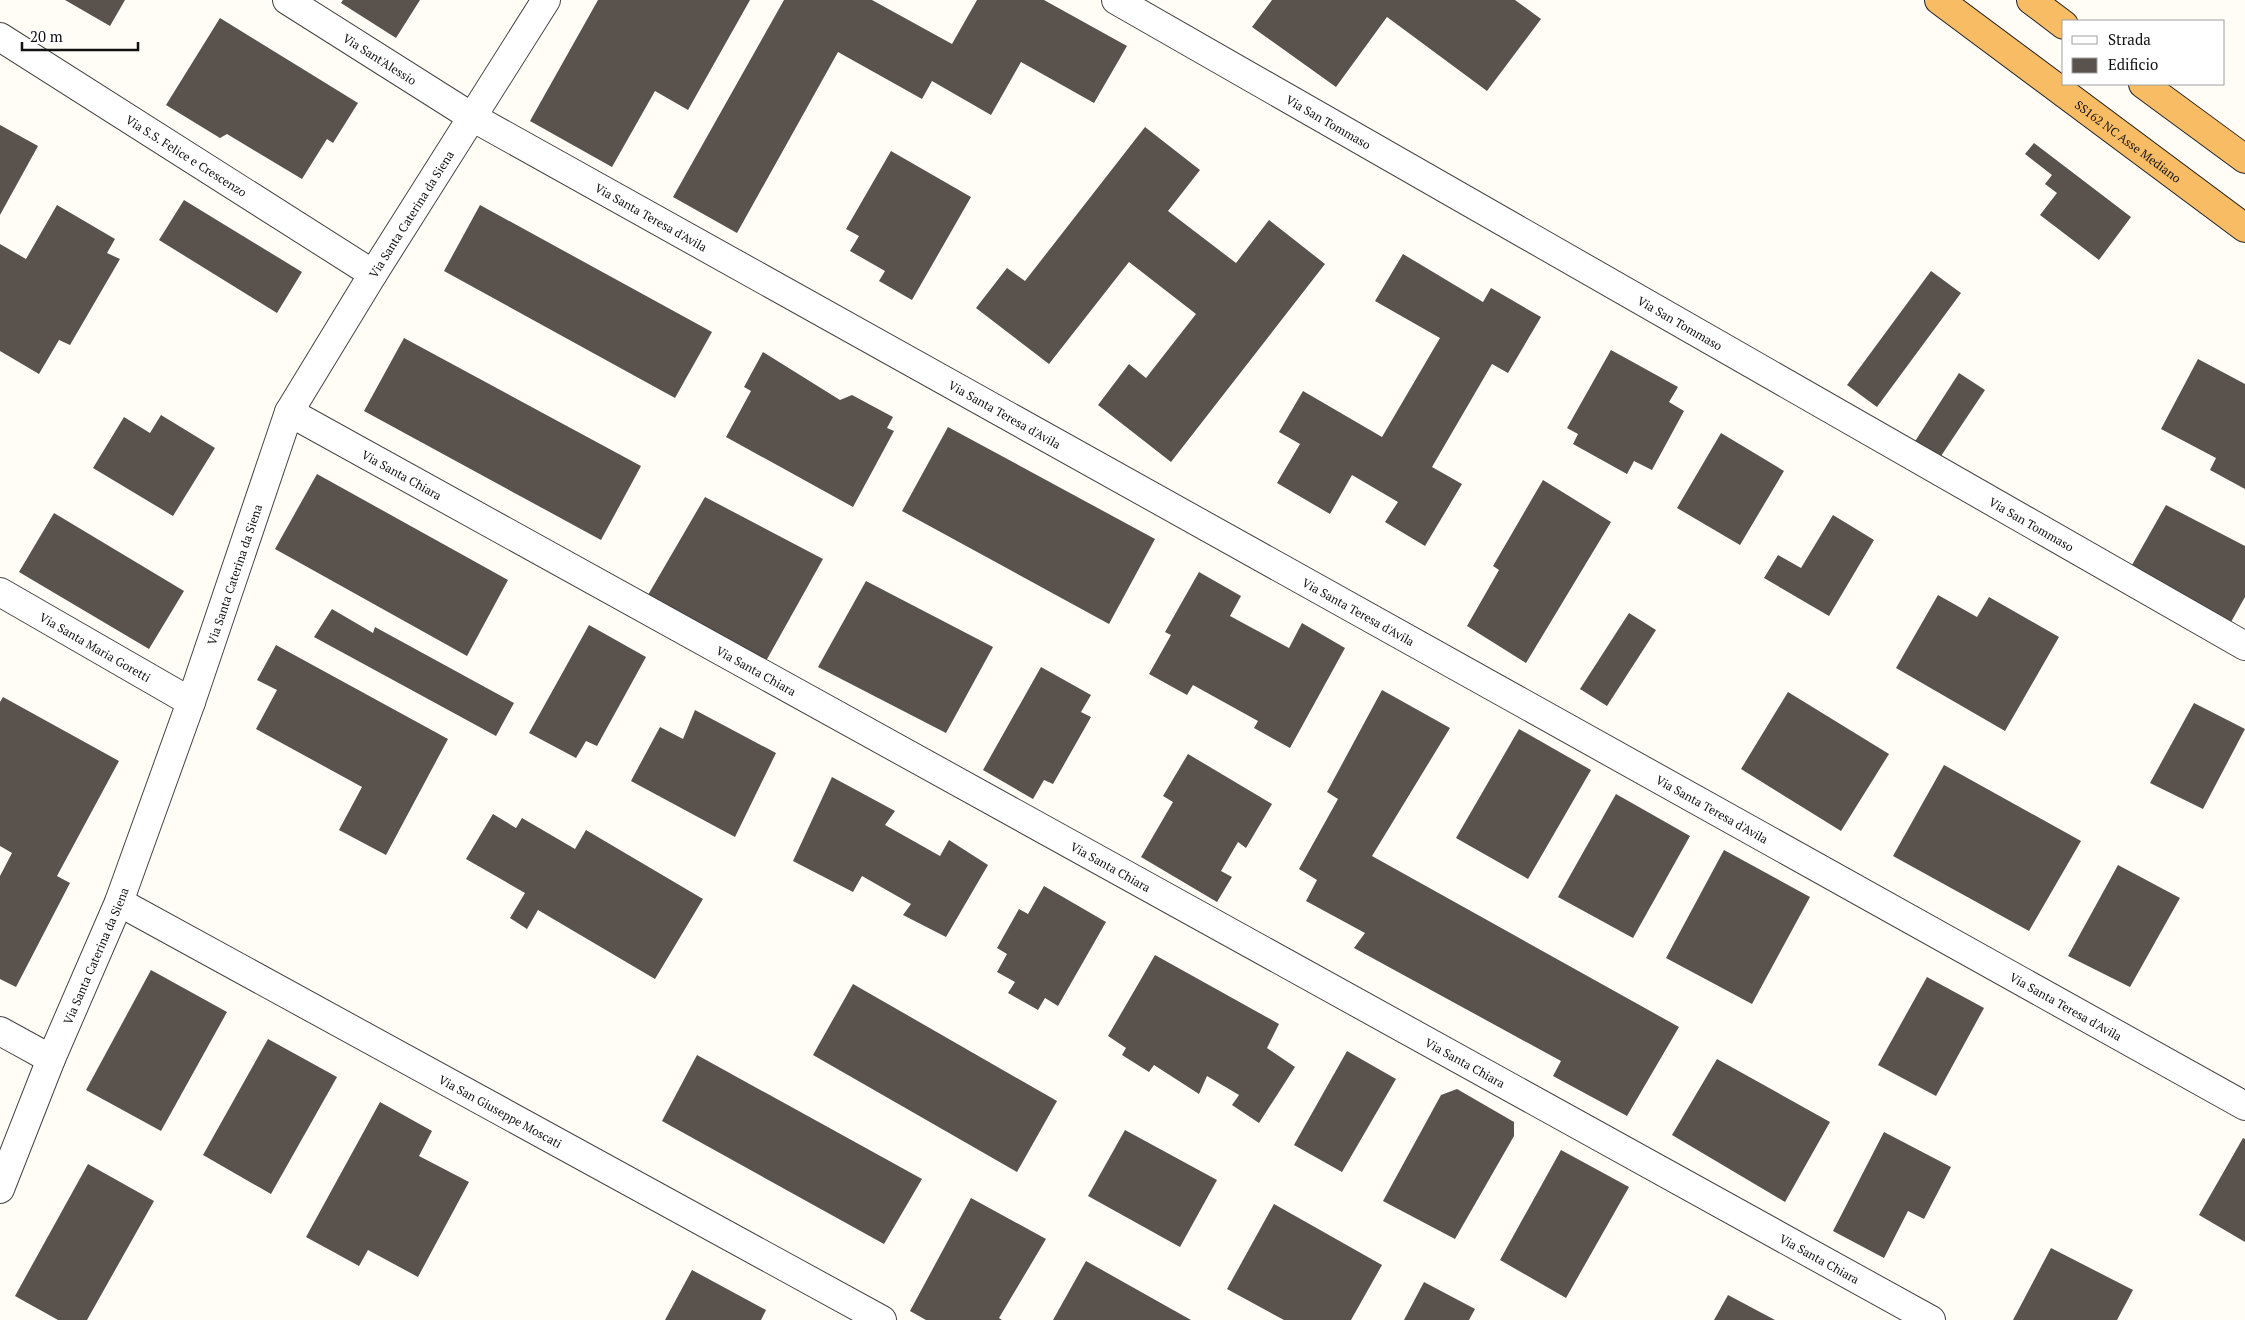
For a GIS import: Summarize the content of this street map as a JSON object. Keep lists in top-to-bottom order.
{
  "streets": {
    "highway": ["SS162 NC Asse Mediano"],
    "street": [
      "Via Sant'Alessio",
      "Via San Tommaso",
      "Via S.S. Felice e Crescenzo",
      "Via Santa Caterina da Siena",
      "Via Santa Teresa d'Avila",
      "Via Santa Chiara",
      "Via Santa Maria Goretti",
      "Via San Giuseppe Moscati"
    ]
  },
  "crossings": [
    ["Via Sant'Alessio", "Via Santa Caterina da Siena"],
    ["Via Sant'Alessio", "Via Santa Teresa d'Avila"],
    ["Via S.S. Felice e Crescenzo", "Via Santa Caterina da Siena"],
    ["Via Santa Caterina da Siena", "Via Santa Teresa d'Avila"],
    ["Via Santa Caterina da Siena", "Via Santa Chiara"],
    ["Via Santa Caterina da Siena", "Via Santa Maria Goretti"],
    ["Via Santa Caterina da Siena", "Via San Giuseppe Moscati"]
  ],
  "legend": ["Strada", "Edificio"],
  "scale_bar": "20 m"
}
